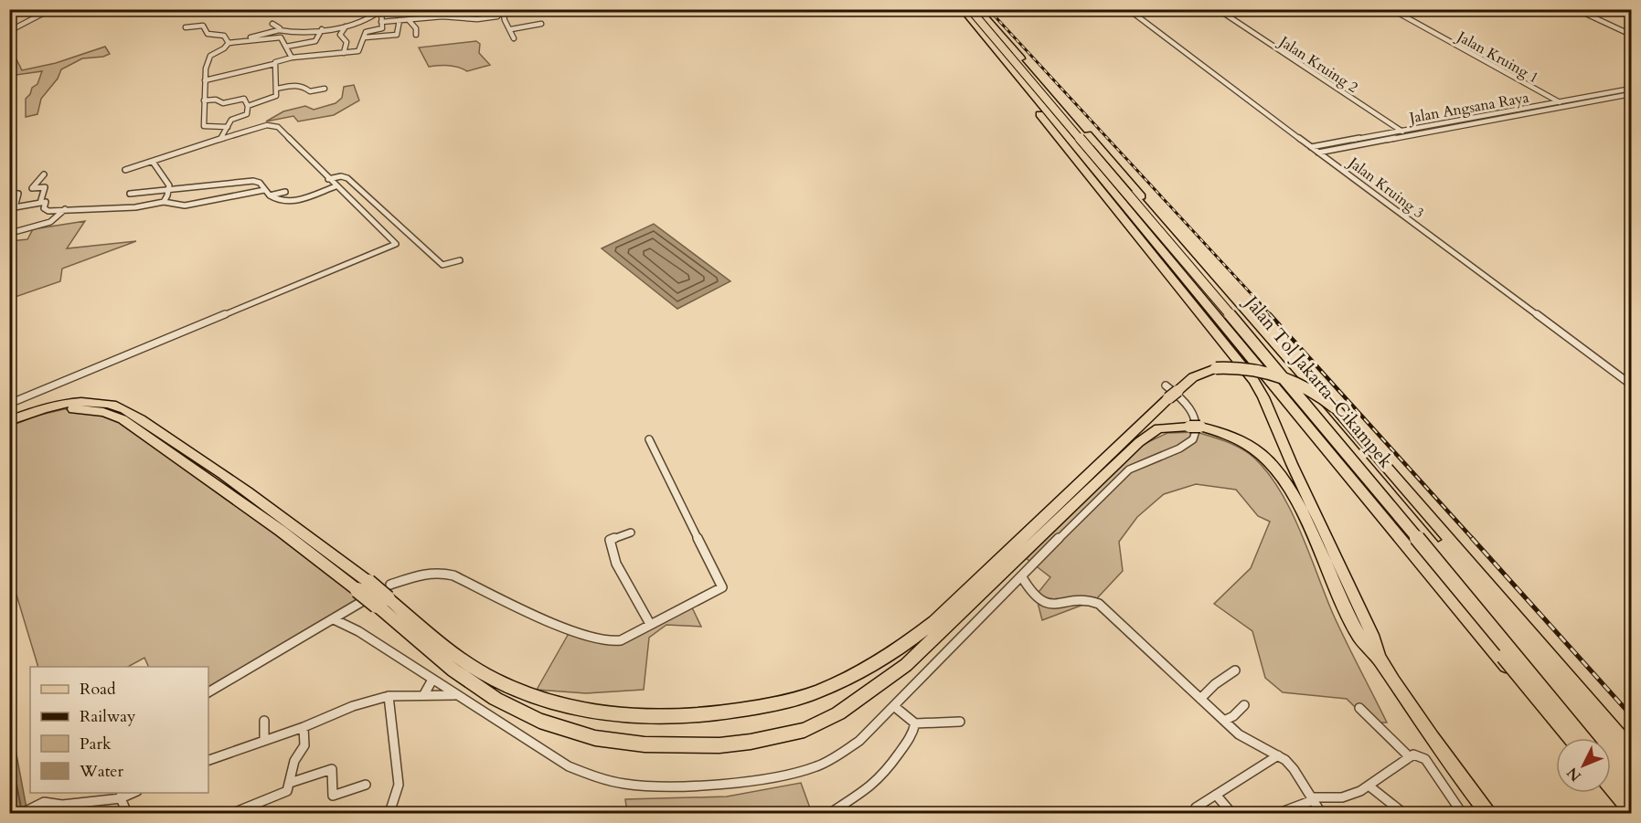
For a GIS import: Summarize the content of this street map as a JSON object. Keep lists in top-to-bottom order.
{
  "streets": {
    "highway": ["Jalan Tol Jakarta–Cikampek"],
    "street": [
      "Jalan Kruing 1",
      "Jalan Kruing 2",
      "Jalan Angsana Raya",
      "Jalan Kruing 3"
    ]
  },
  "crossings": [
    ["Jalan Kruing 1", "Jalan Angsana Raya"],
    ["Jalan Kruing 2", "Jalan Angsana Raya"],
    ["Jalan Angsana Raya", "Jalan Kruing 3"]
  ],
  "legend": [
    "Road",
    "Railway",
    "Park",
    "Water"
  ],
  "north": "bottom left"
}
